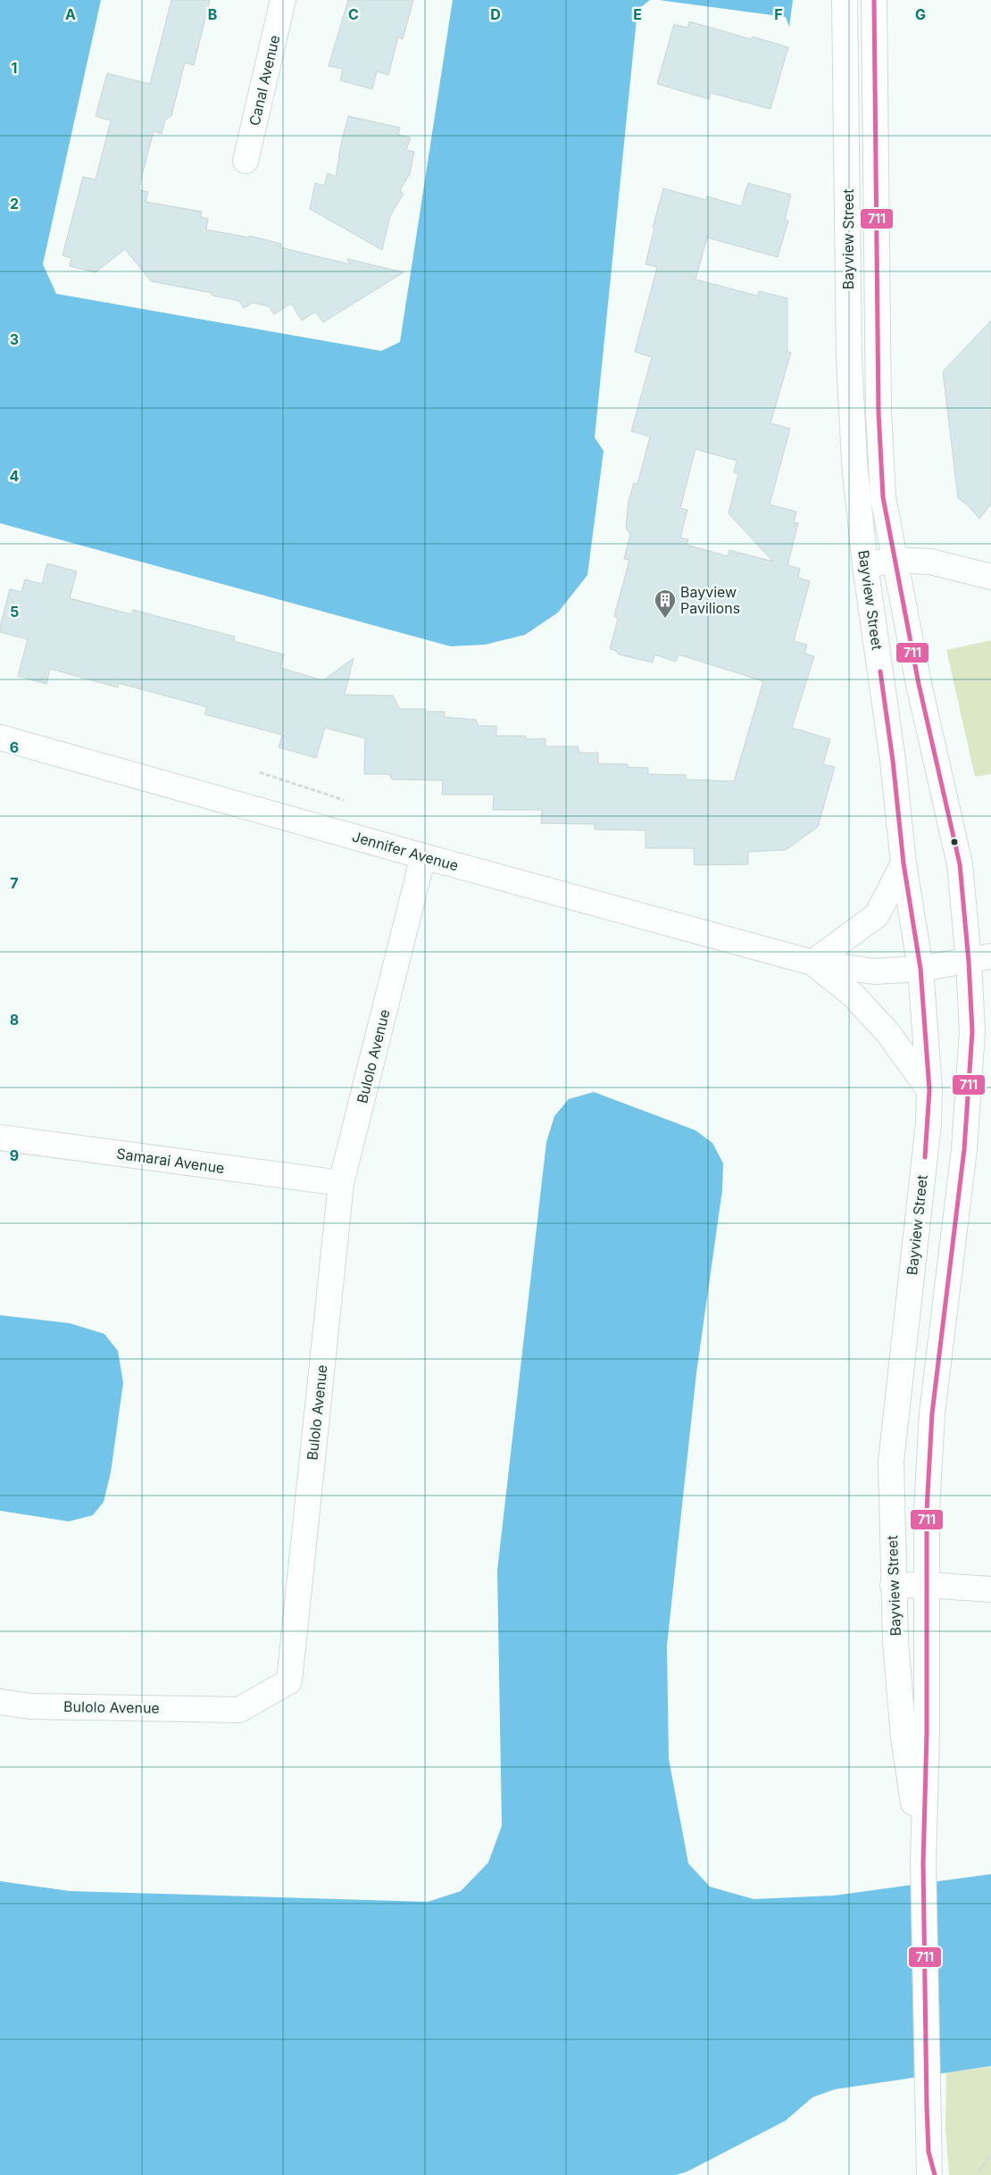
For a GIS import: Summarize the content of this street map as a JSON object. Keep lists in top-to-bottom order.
{
  "streets": {
    "main road": [
      "Canal Avenue",
      "Bayview Street",
      "Jennifer Avenue",
      "Bulolo Avenue",
      "Samarai Avenue"
    ]
  },
  "crossings": [
    ["Bayview Street", "Jennifer Avenue"],
    ["Jennifer Avenue", "Bulolo Avenue"],
    ["Bulolo Avenue", "Samarai Avenue"]
  ],
  "places": {
    "building": ["Bayview Pavilions"]
  },
  "lines": ["transit line 711"],
  "grid": {
    "columns": [
      "A",
      "B",
      "C",
      "D",
      "E",
      "F",
      "G"
    ],
    "rows": [
      "1",
      "2",
      "3",
      "4",
      "5",
      "6",
      "7",
      "8",
      "9"
    ]
  }
}
